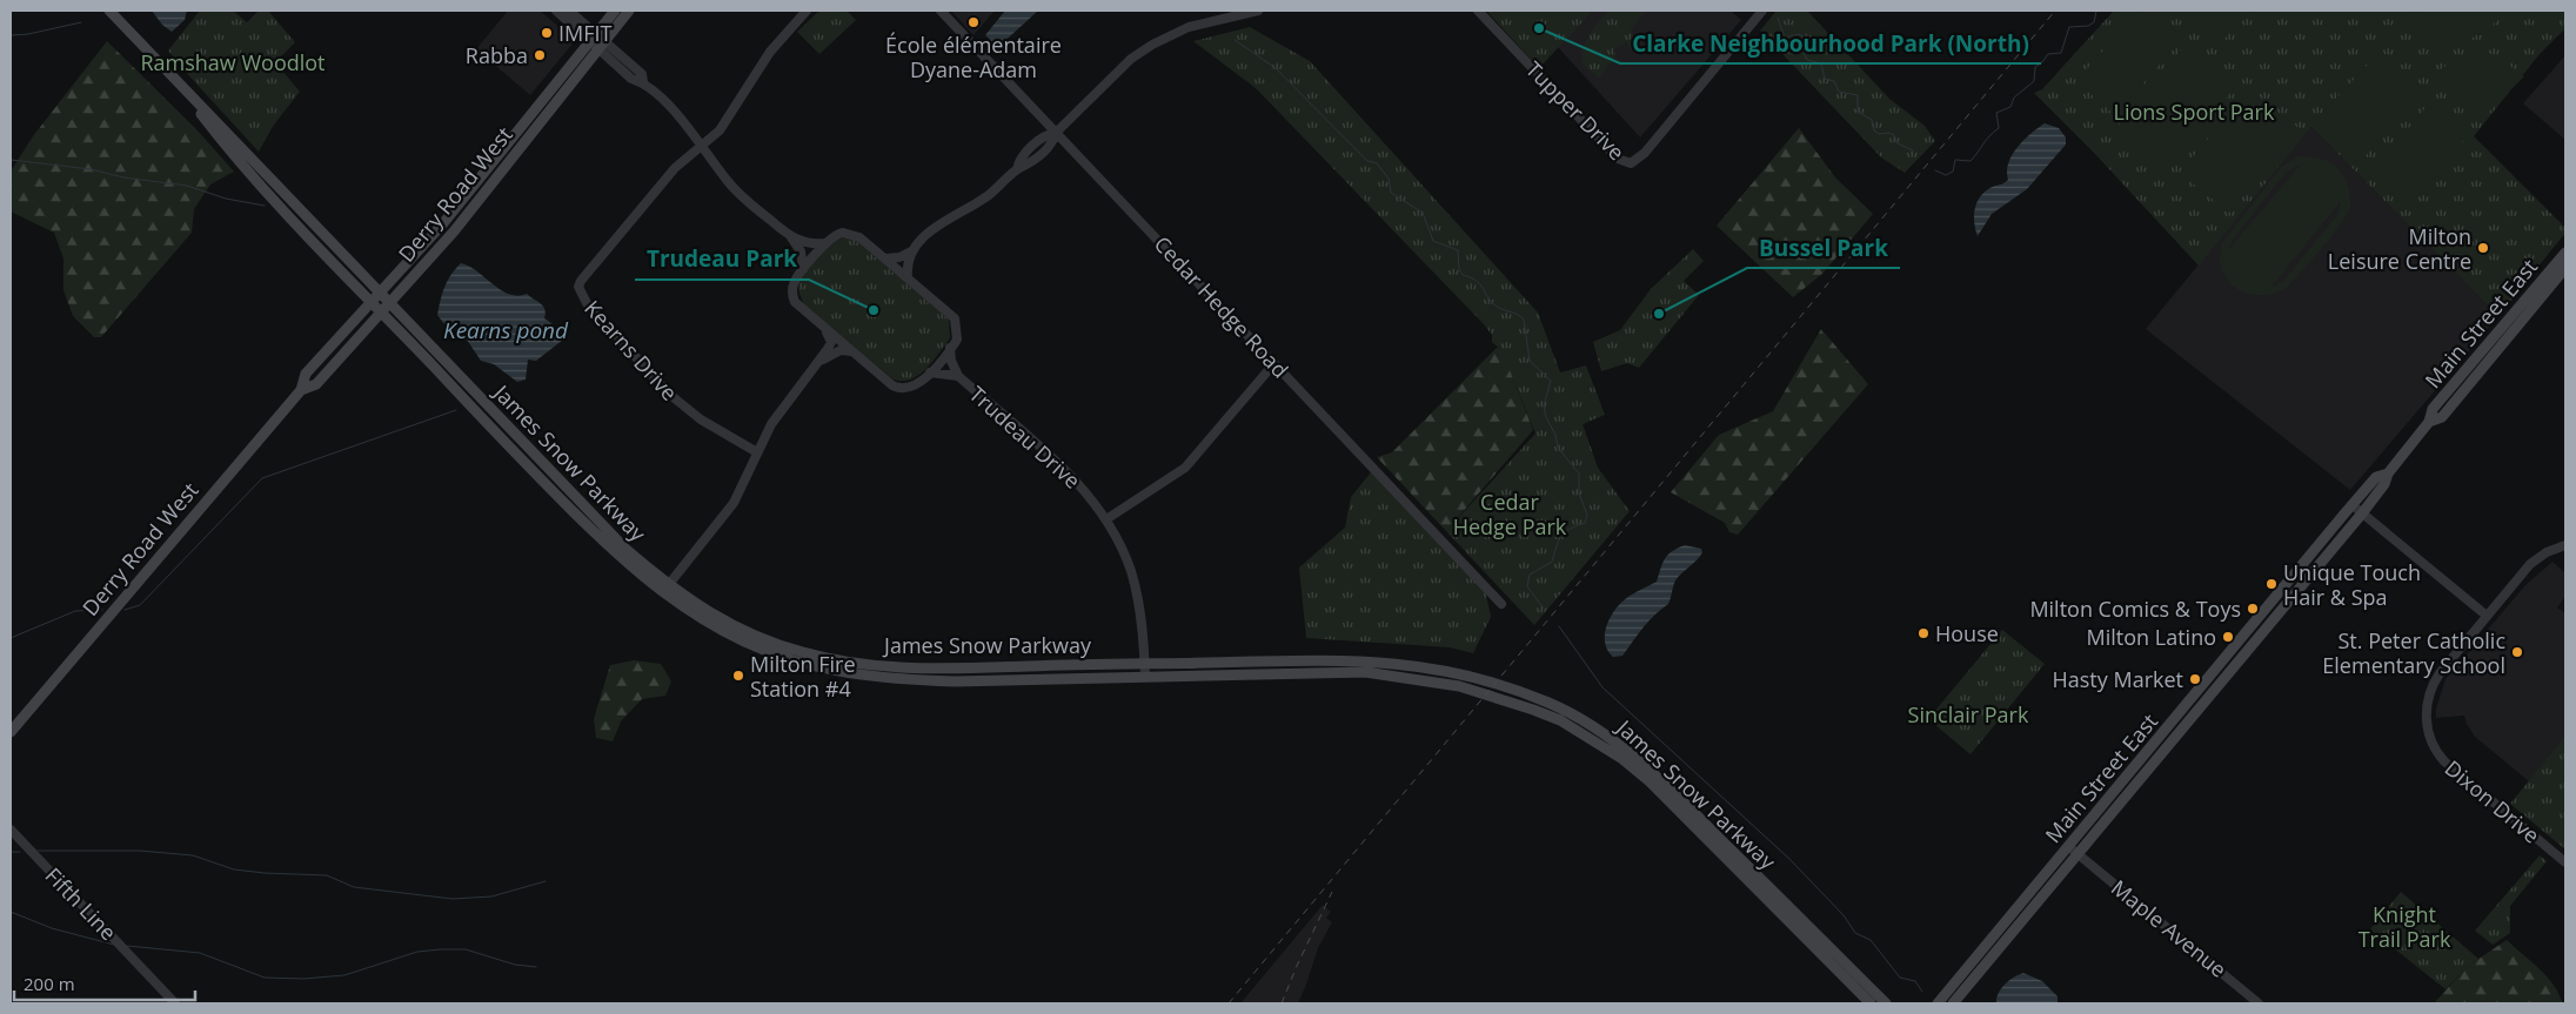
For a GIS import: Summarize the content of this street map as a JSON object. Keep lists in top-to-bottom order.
{
  "streets": {
    "main road": ["Derry Road West", "Main Street East", "James Snow Parkway"],
    "street": [
      "Tupper Drive",
      "Cedar Hedge Road",
      "Kearns Drive",
      "Trudeau Drive",
      "Dixon Drive",
      "Fifth Line",
      "Maple Avenue"
    ]
  },
  "crossings": [
    ["Derry Road West", "Trudeau Drive"],
    ["Derry Road West", "James Snow Parkway"],
    ["Main Street East", "Maple Avenue"],
    ["Kearns Drive", "Trudeau Drive"],
    ["Trudeau Drive", "James Snow Parkway"]
  ],
  "water": ["Kearns pond"],
  "parks": [
    "Ramshaw Woodlot",
    "Lions Sport Park",
    "Cedar Hedge Park",
    "Sinclair Park",
    "Knight Trail Park"
  ],
  "places": [
    "École élémentaire Dyane-Adam",
    "Clarke Neighbourhood Park (North)",
    "IMFIT",
    "Rabba",
    "Milton Leisure Centre",
    "Trudeau Park",
    "Bussel Park",
    "Unique Touch Hair & Spa",
    "Milton Comics & Toys",
    "House",
    "Milton Latino",
    "St. Peter Catholic Elementary School",
    "Milton Fire Station #4",
    "Hasty Market"
  ],
  "scale_bar": "200 m"
}
